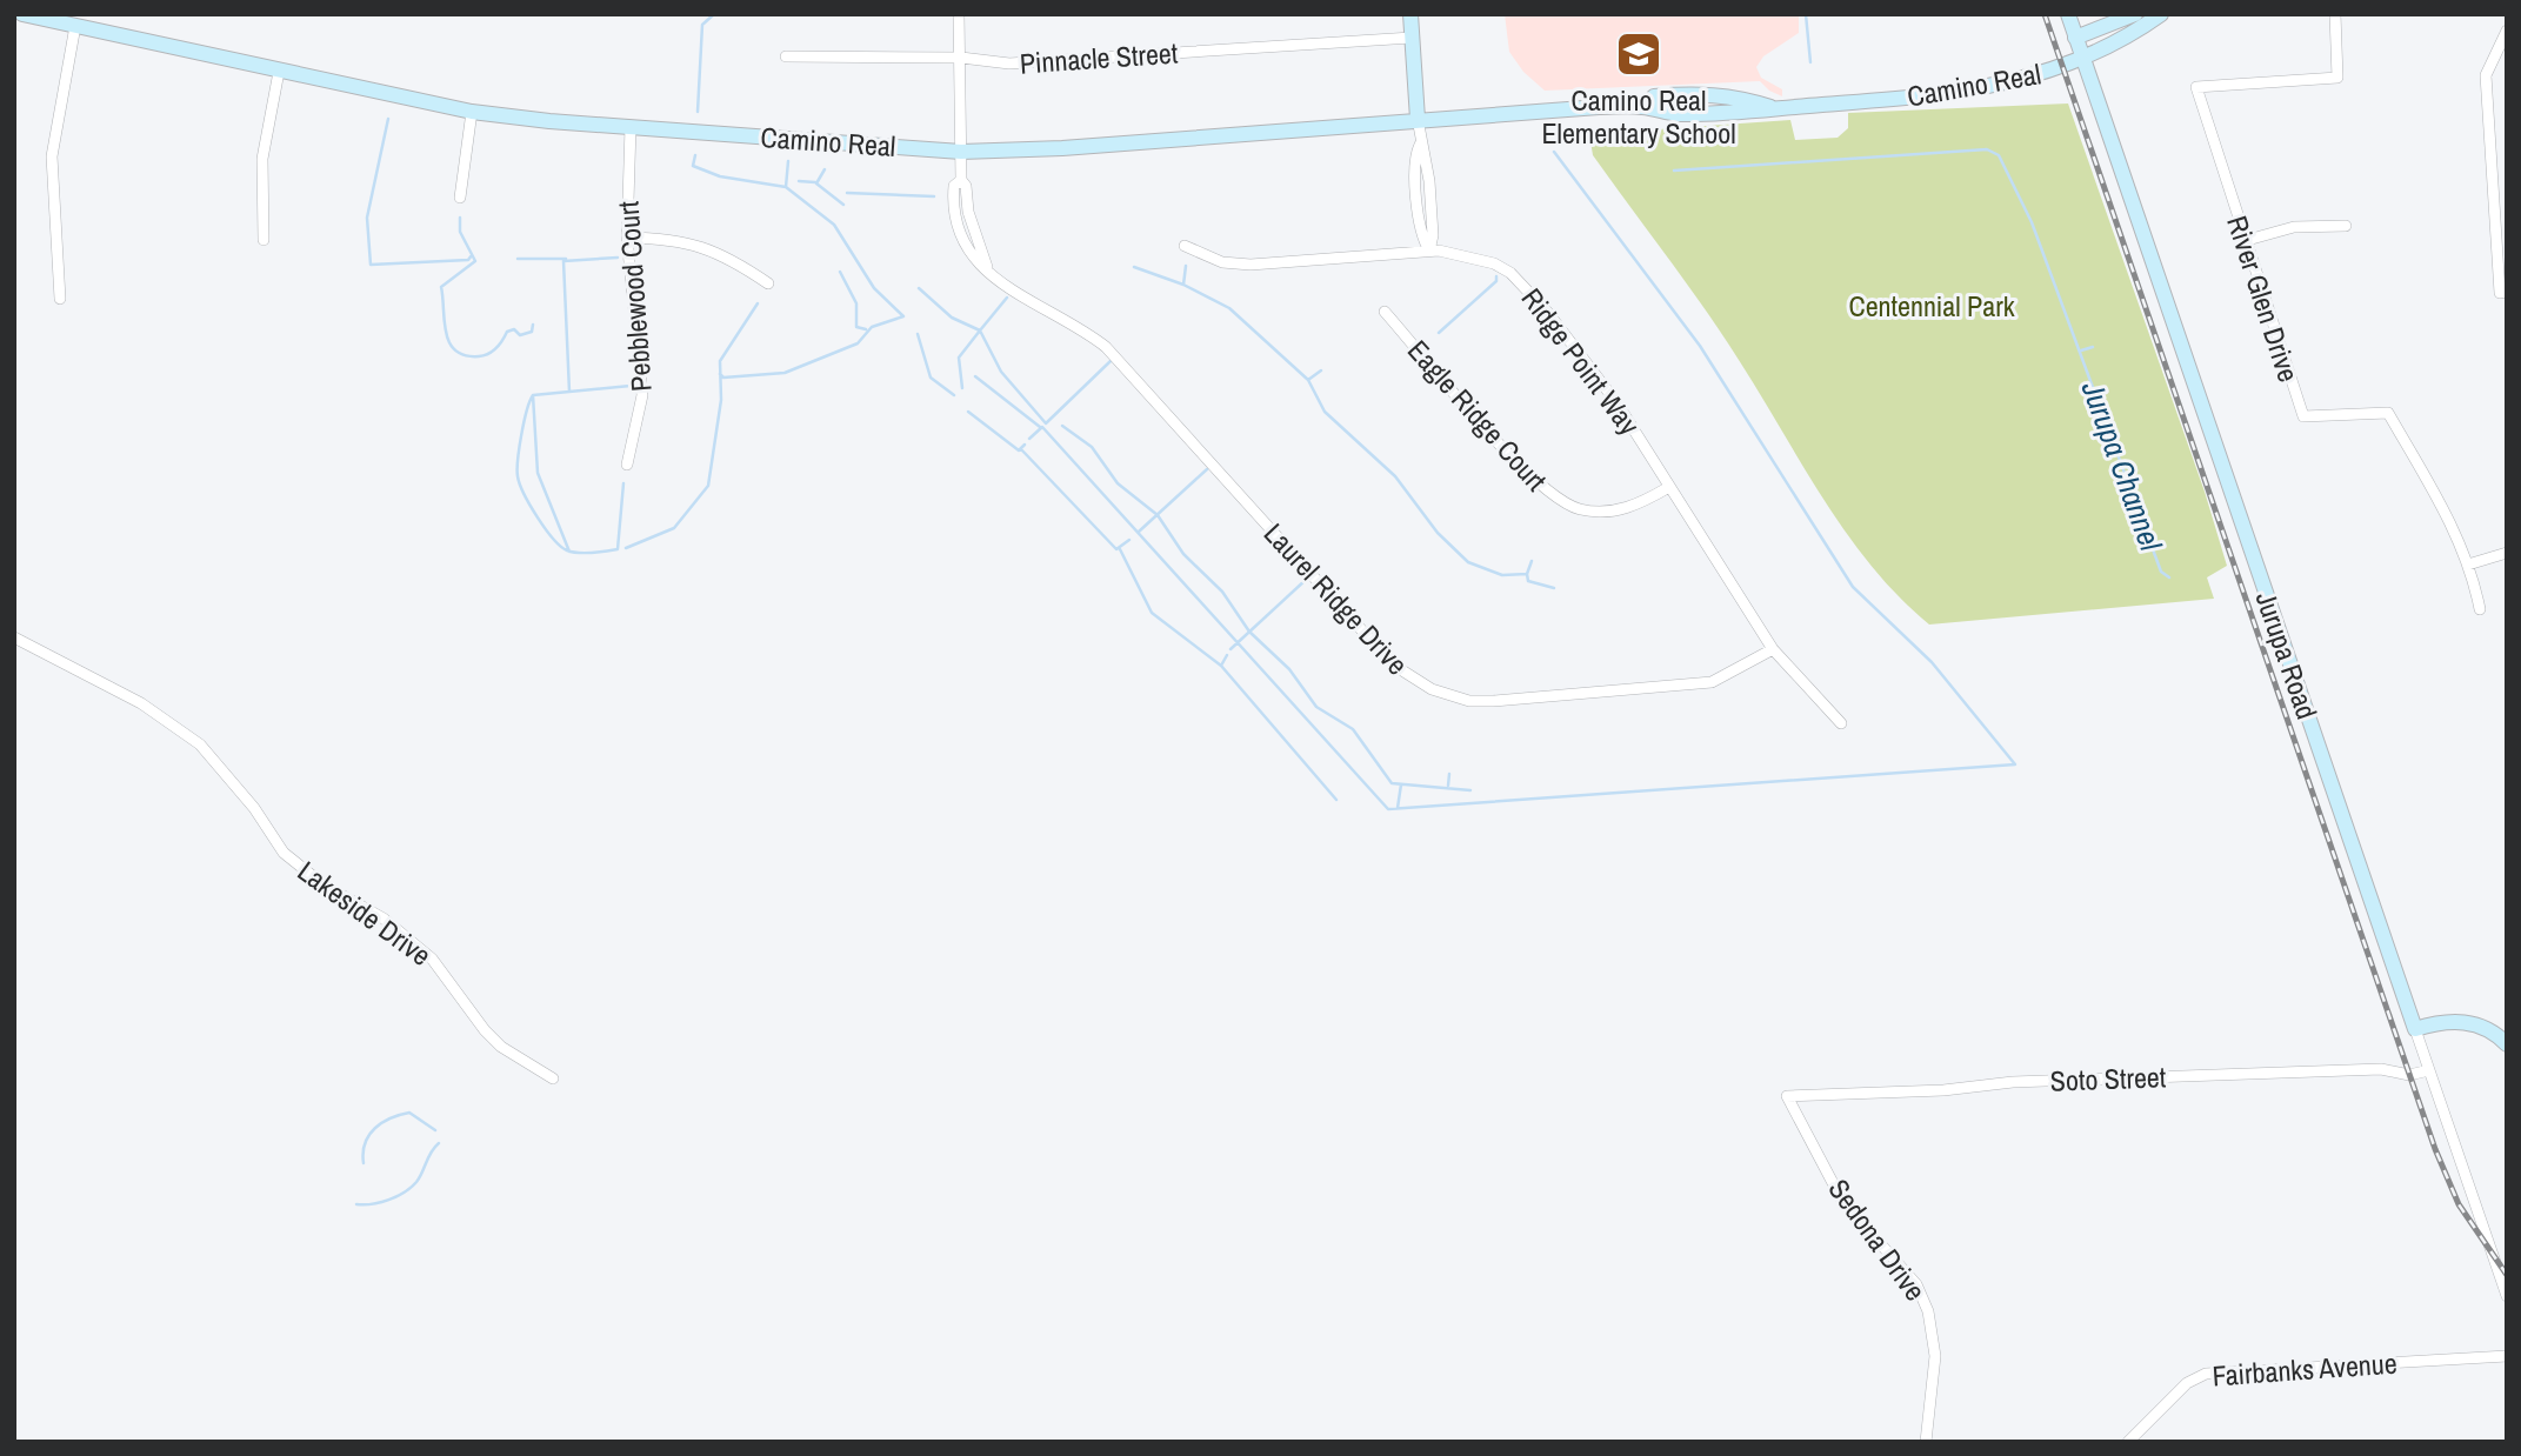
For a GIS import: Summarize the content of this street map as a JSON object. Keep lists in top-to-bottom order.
{
  "streets": {
    "main road": ["Camino Real", "Jurupa Road"],
    "street": [
      "Pinnacle Street",
      "Pebblewood Court",
      "River Glen Drive",
      "Ridge Point Way",
      "Eagle Ridge Court",
      "Laurel Ridge Drive",
      "Lakeside Drive",
      "Soto Street",
      "Sedona Drive",
      "Fairbanks Avenue"
    ]
  },
  "crossings": [
    ["Pinnacle Street", "Laurel Ridge Drive"],
    ["Camino Real", "Pebblewood Court"],
    ["Camino Real", "Laurel Ridge Drive"],
    ["Camino Real", "Jurupa Road"],
    ["Ridge Point Way", "Eagle Ridge Court"],
    ["Ridge Point Way", "Laurel Ridge Drive"],
    ["Jurupa Road", "Soto Street"],
    ["Soto Street", "Sedona Drive"]
  ],
  "water": ["Jurupa Channel"],
  "parks": ["Centennial Park"],
  "places": {
    "school or university": ["Camino Real Elementary School"]
  }
}
